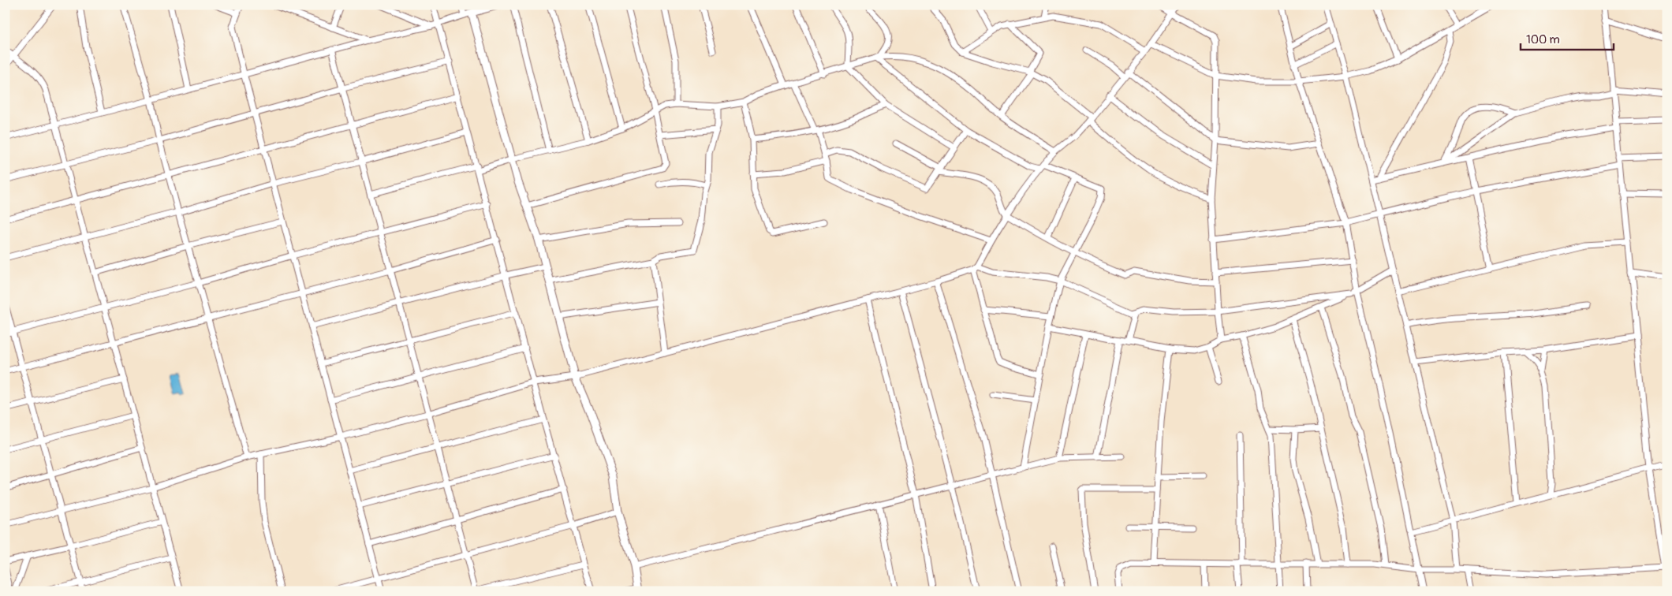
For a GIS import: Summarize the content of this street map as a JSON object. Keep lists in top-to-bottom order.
{
  "scale_bar": "100 m"
}
